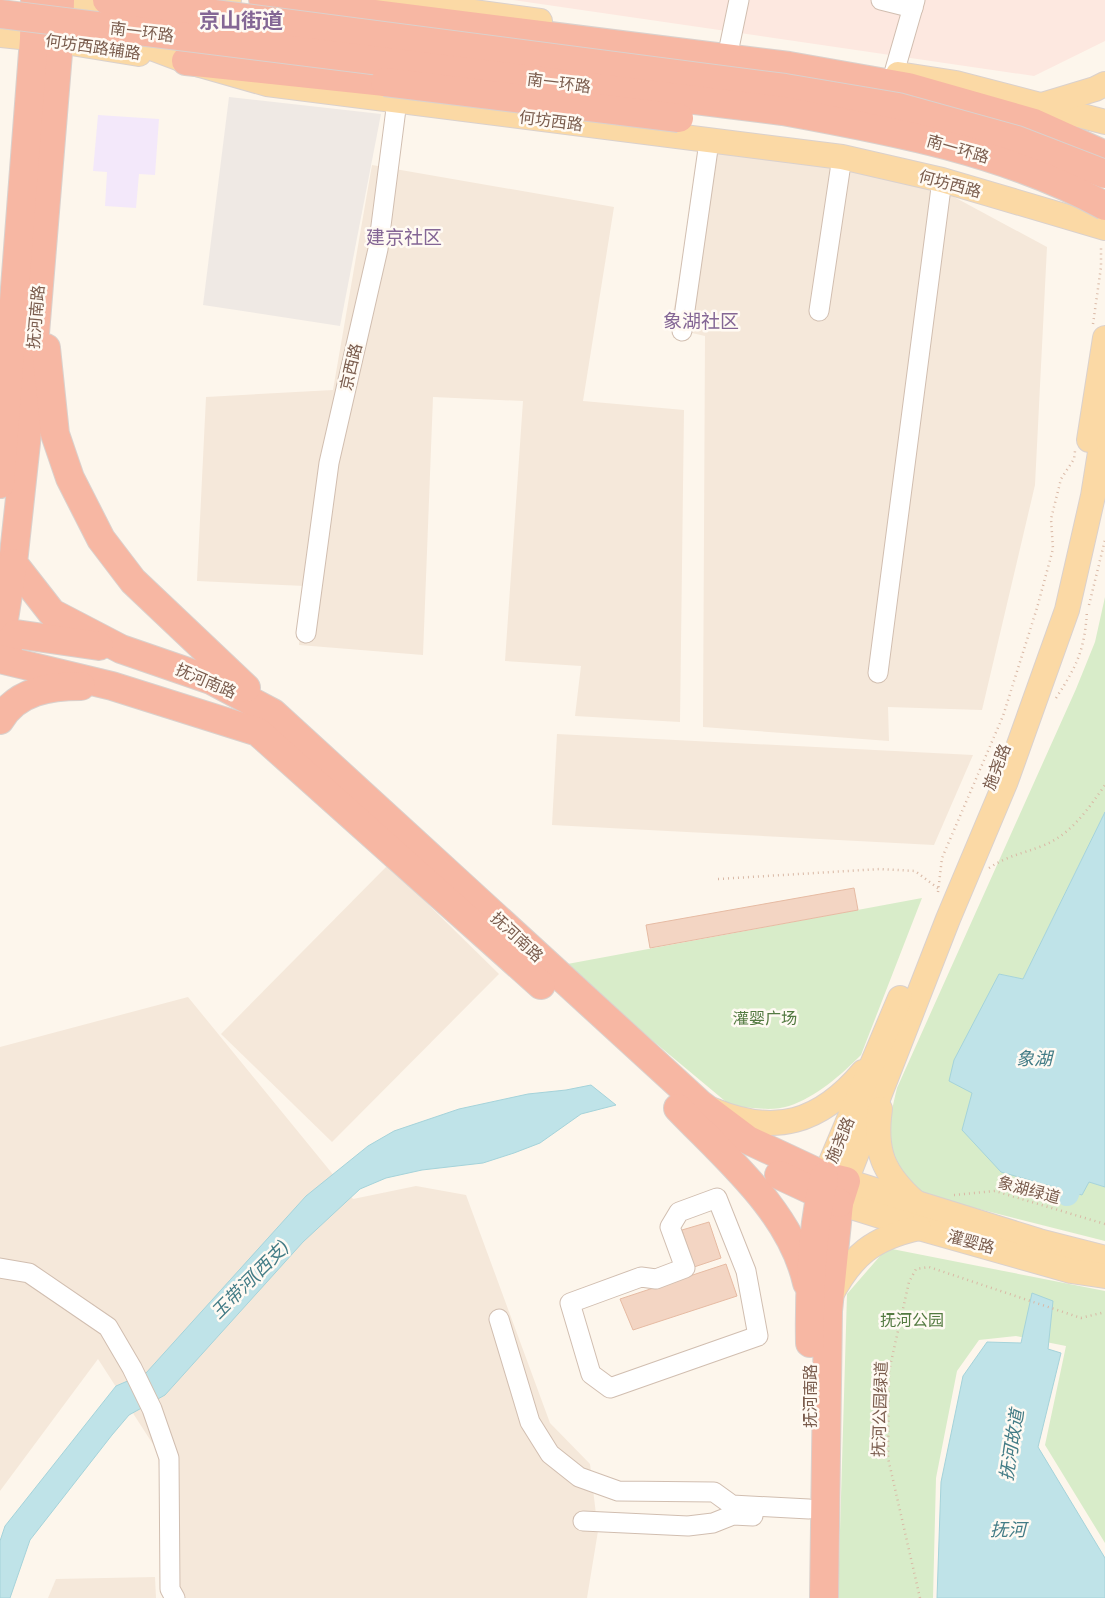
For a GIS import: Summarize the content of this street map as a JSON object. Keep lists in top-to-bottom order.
{
  "streets": {
    "highway": ["南一环路", "抚河南路"],
    "main road": [
      "何坊西路辅路",
      "何坊西路",
      "施尧路",
      "灌婴路"
    ],
    "street": ["京西路"],
    "path": ["象湖绿道", "抚河公园绿道"]
  },
  "crossings": [
    ["南一环路", "何坊西路"],
    ["何坊西路辅路", "抚河南路"],
    ["何坊西路", "京西路"],
    ["抚河南路", "施尧路"],
    ["抚河南路", "灌婴路"],
    ["施尧路", "灌婴路"]
  ],
  "districts": ["京山街道", "建京社区", "象湖社区"],
  "water": [
    "象湖",
    "玉带河(西支)",
    "抚河故道",
    "抚河"
  ],
  "parks": ["灌婴广场", "抚河公园"]
}
